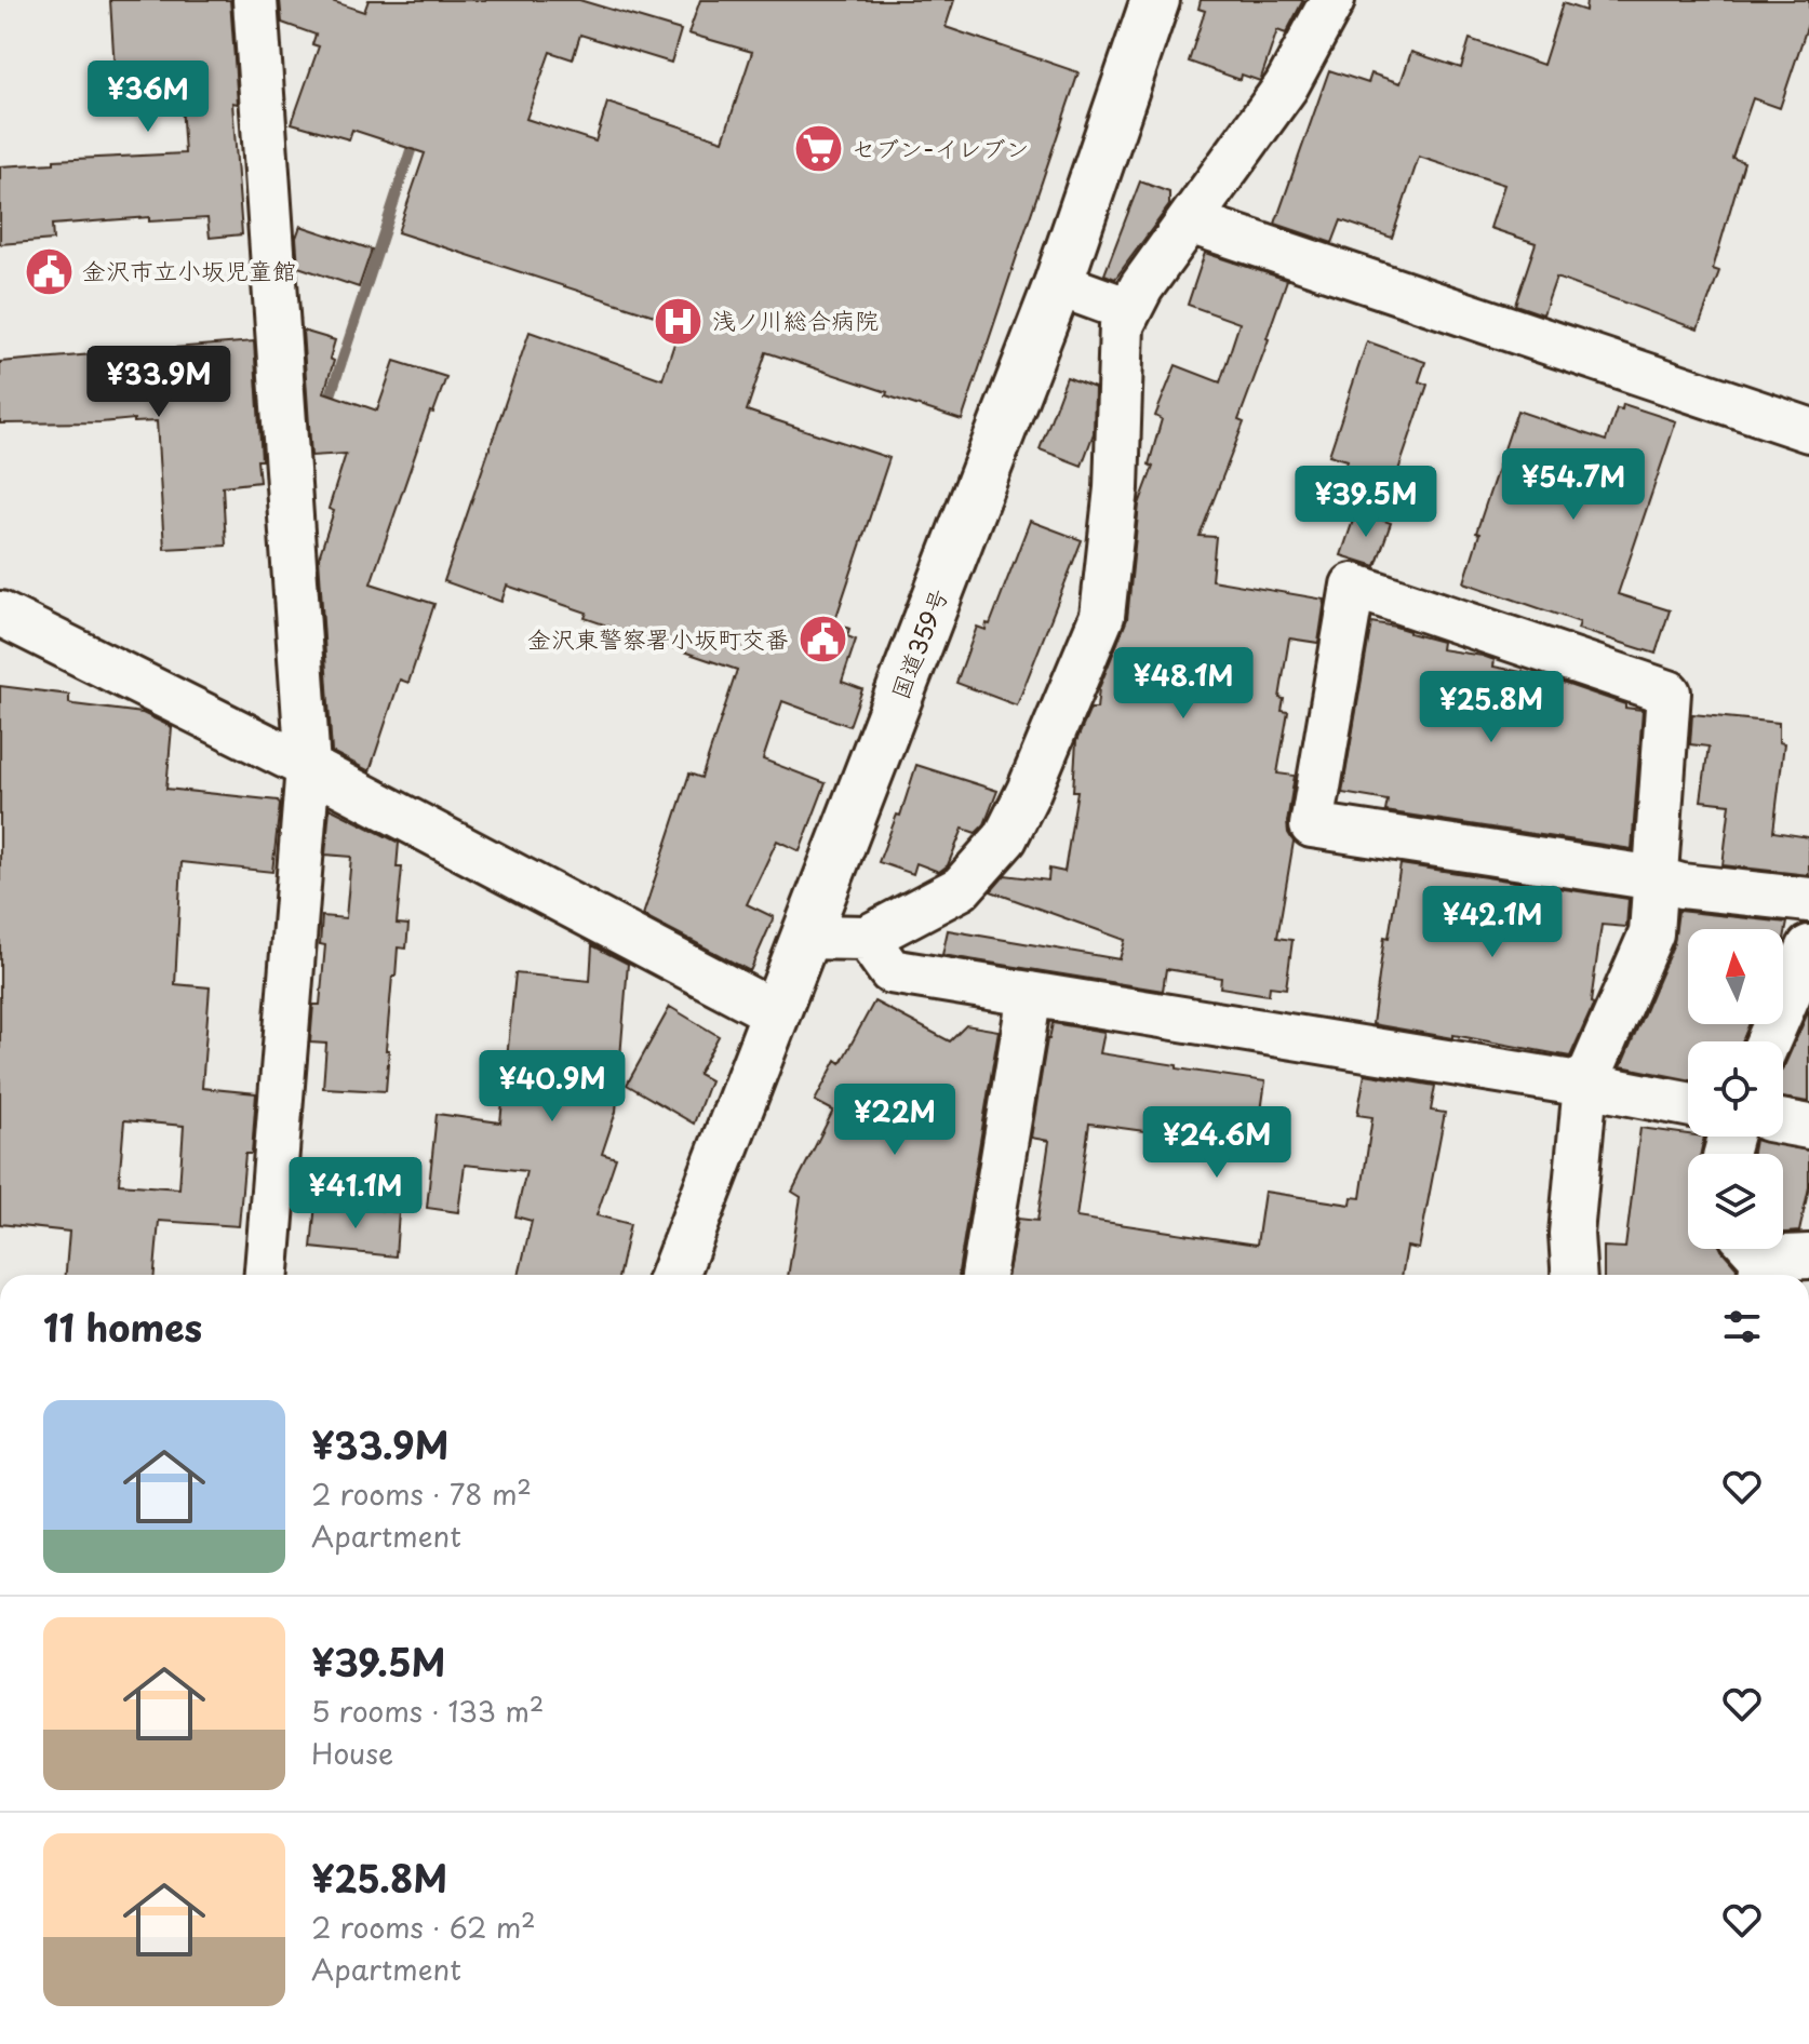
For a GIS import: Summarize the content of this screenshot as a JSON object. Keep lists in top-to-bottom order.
{
  "streets": {
    "main road": ["国道359号"]
  },
  "places": {
    "supermarket": ["セブン-イレブン"],
    "public building": ["金沢市立小坂児童館", "金沢東警察署小坂町交番"],
    "hospital": ["浅ノ川総合病院"]
  },
  "north": "top",
  "page": {
    "price": [
      "¥36M",
      "¥33.9M",
      "¥54.7M",
      "¥39.5M",
      "¥48.1M",
      "¥25.8M",
      "¥42.1M",
      "¥40.9M",
      "¥22M",
      "¥24.6M",
      "¥41.1M"
    ],
    "heading": "11 homes",
    "list": [
      {
        "name": "¥33.9M",
        "note": "2 rooms · 78 m² · Apartment"
      },
      {
        "name": "¥39.5M",
        "note": "5 rooms · 133 m² · House"
      },
      {
        "name": "¥25.8M",
        "note": "2 rooms · 62 m² · Apartment"
      }
    ]
  }
}
